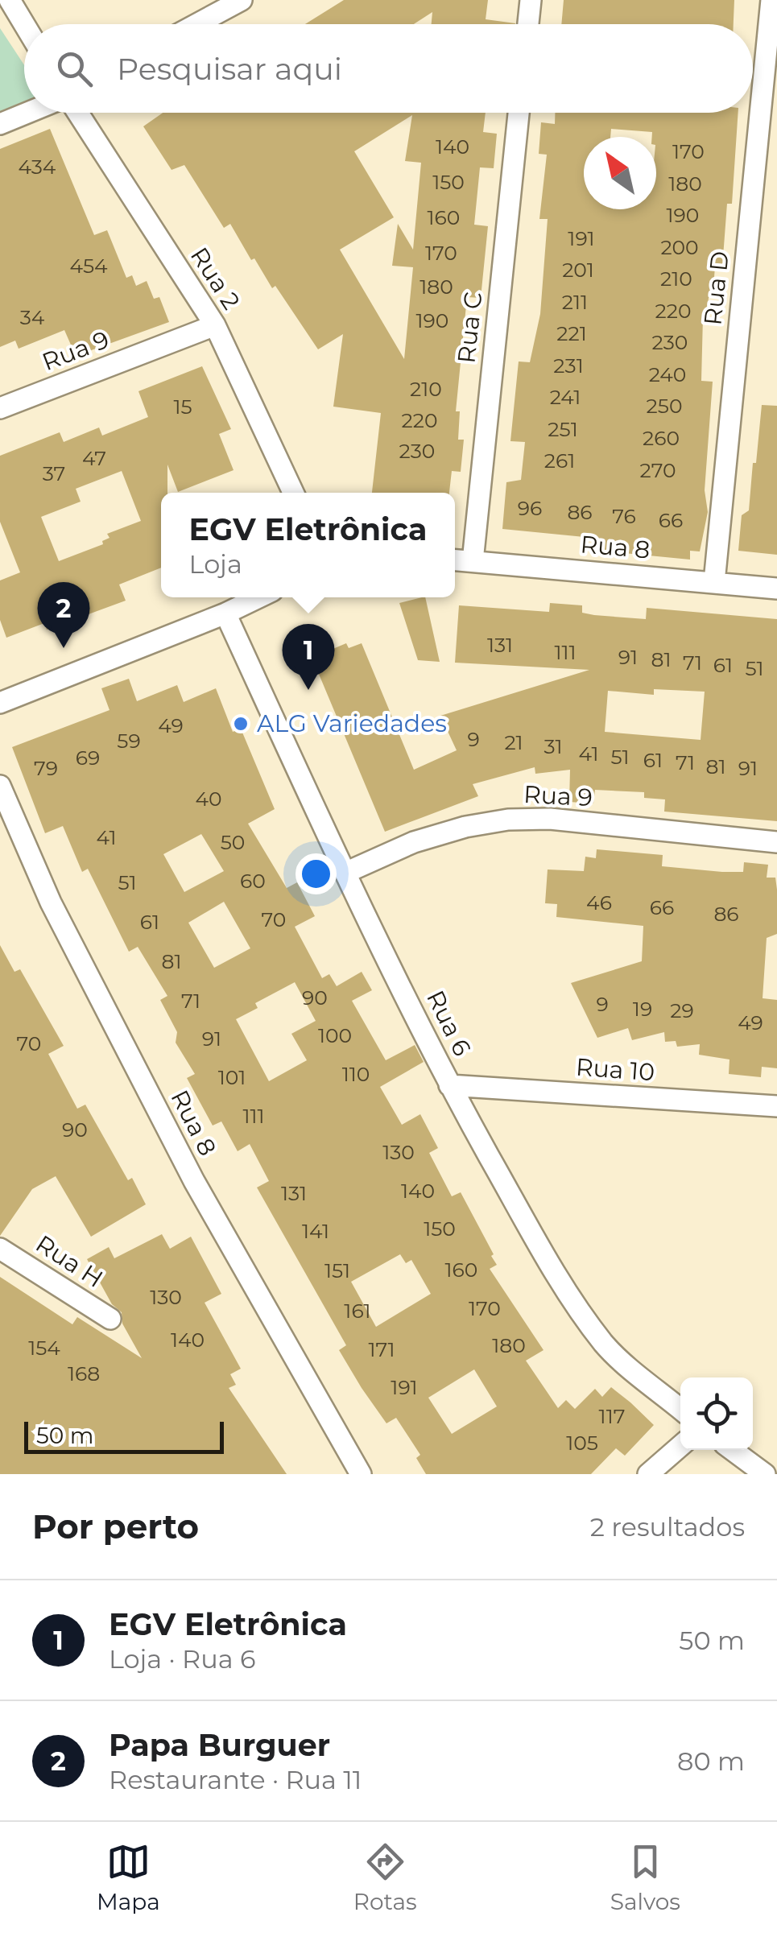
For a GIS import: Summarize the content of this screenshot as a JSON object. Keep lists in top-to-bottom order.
{
  "streets": {
    "street": [
      "Rua 2",
      "Rua D",
      "Rua C",
      "Rua 9",
      "Rua 8",
      "Rua 6",
      "Rua 10",
      "Rua H"
    ]
  },
  "crossings": [
    ["Rua 2", "Rua 9"],
    ["Rua D", "Rua 8"],
    ["Rua C", "Rua 8"],
    ["Rua 9", "Rua 6"],
    ["Rua 6", "Rua 10"]
  ],
  "places": ["ALG Variedades"],
  "house_numbers": [
    "140",
    "170",
    "434",
    "150",
    "180",
    "190",
    "160",
    "191",
    "200",
    "170",
    "454",
    "201",
    "210",
    "180",
    "211",
    "220",
    "34",
    "190",
    "221",
    "230",
    "231",
    "240",
    "210",
    "241",
    "250",
    "15",
    "220",
    "251",
    "260",
    "230",
    "47",
    "261",
    "270",
    "37",
    "96",
    "86",
    "76",
    "66",
    "131",
    "111",
    "91",
    "81",
    "71",
    "61",
    "51",
    "49",
    "9",
    "59",
    "21",
    "31",
    "41",
    "51",
    "69",
    "61",
    "71",
    "81",
    "79",
    "91",
    "40",
    "41",
    "50",
    "60",
    "51",
    "46",
    "66",
    "86",
    "70",
    "61",
    "81",
    "90",
    "71",
    "9",
    "19",
    "29",
    "49",
    "100",
    "91",
    "70",
    "110",
    "101",
    "111",
    "90",
    "130",
    "140",
    "131",
    "150",
    "141",
    "160",
    "151",
    "130",
    "170",
    "161",
    "140",
    "180",
    "154",
    "171",
    "168",
    "191",
    "117",
    "105"
  ],
  "scale_bar": "50 m",
  "north": "top left",
  "page": {
    "search": "Pesquisar aqui",
    "popup": ["EGV Eletrônica", "Loja"],
    "pins": ["2", "1"],
    "scale": "50 m",
    "heading": ["Por perto", "2 resultados"],
    "list": [
      {
        "mark": "1",
        "name": "EGV Eletrônica",
        "note": "Loja · Rua 6",
        "value": "50 m"
      },
      {
        "mark": "2",
        "name": "Papa Burguer",
        "note": "Restaurante · Rua 11",
        "value": "80 m"
      }
    ],
    "nav": ["Mapa", "Rotas", "Salvos"]
  }
}
